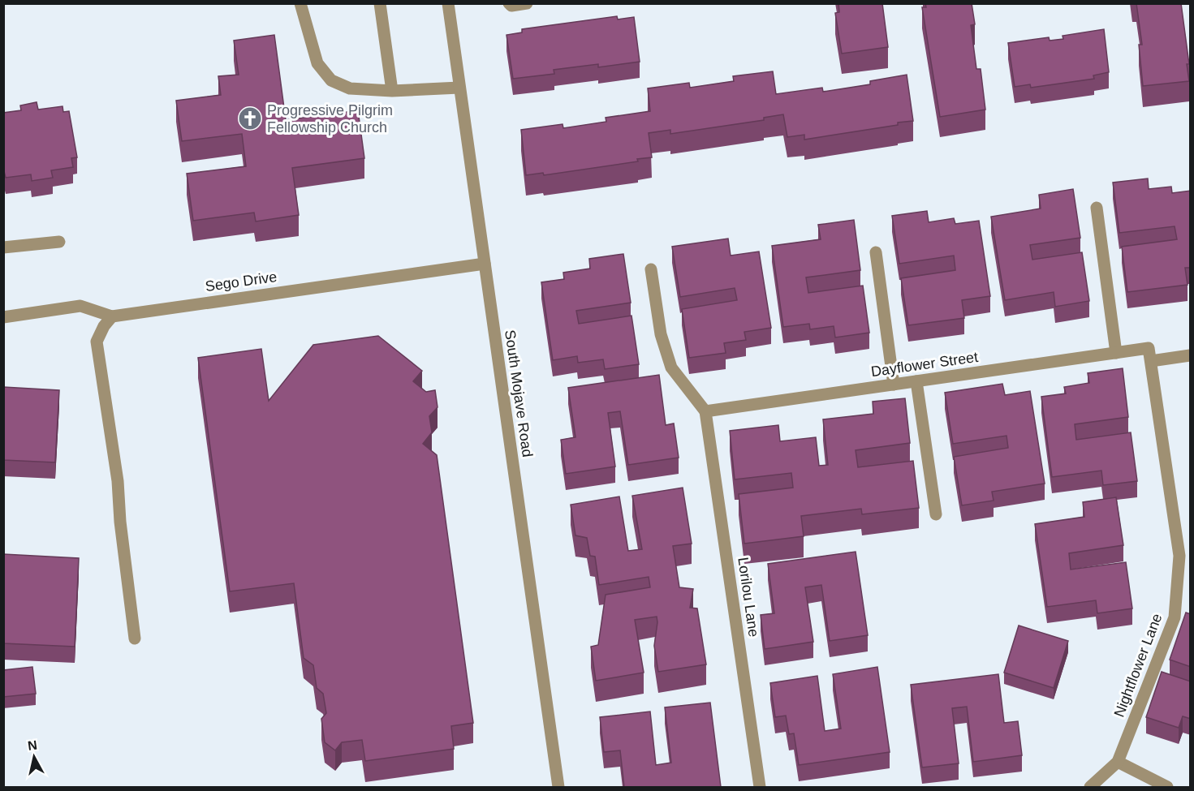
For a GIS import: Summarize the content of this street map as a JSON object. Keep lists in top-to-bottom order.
{
  "streets": {
    "street": [
      "Sego Drive",
      "Dayflower Street",
      "South Mojave Road",
      "Lorilou Lane",
      "Nightflower Lane"
    ]
  },
  "crossings": [
    ["Sego Drive", "South Mojave Road"],
    ["Dayflower Street", "Lorilou Lane"],
    ["Dayflower Street", "Nightflower Lane"]
  ],
  "places": {
    "church": ["Progressive Pilgrim Fellowship Church"]
  },
  "north": "top"
}
